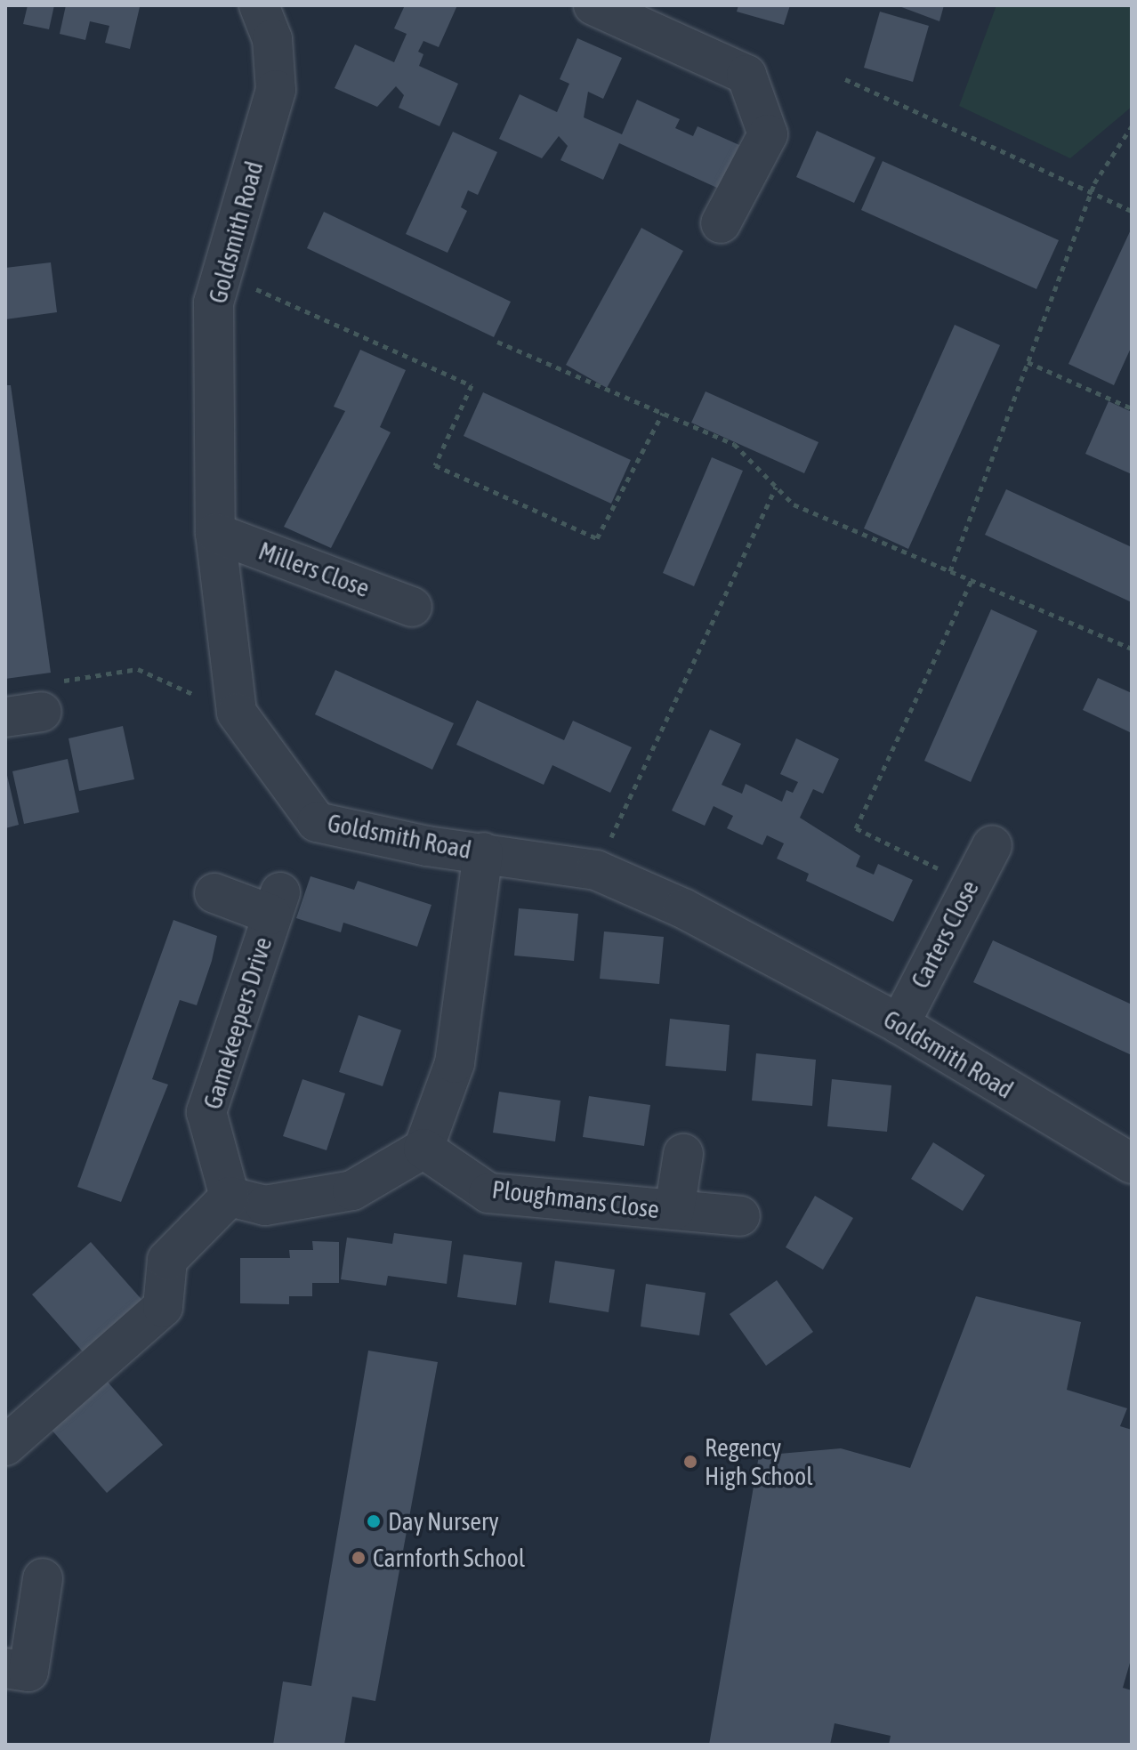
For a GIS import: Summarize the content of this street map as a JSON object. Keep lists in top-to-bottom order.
{
  "streets": {
    "street": [
      "Goldsmith Road",
      "Millers Close",
      "Carters Close",
      "Gamekeepers Drive",
      "Ploughmans Close"
    ]
  },
  "crossings": [
    ["Goldsmith Road", "Millers Close"],
    ["Goldsmith Road", "Carters Close"]
  ],
  "places": ["Regency High School", "Day Nursery", "Carnforth School"]
}
